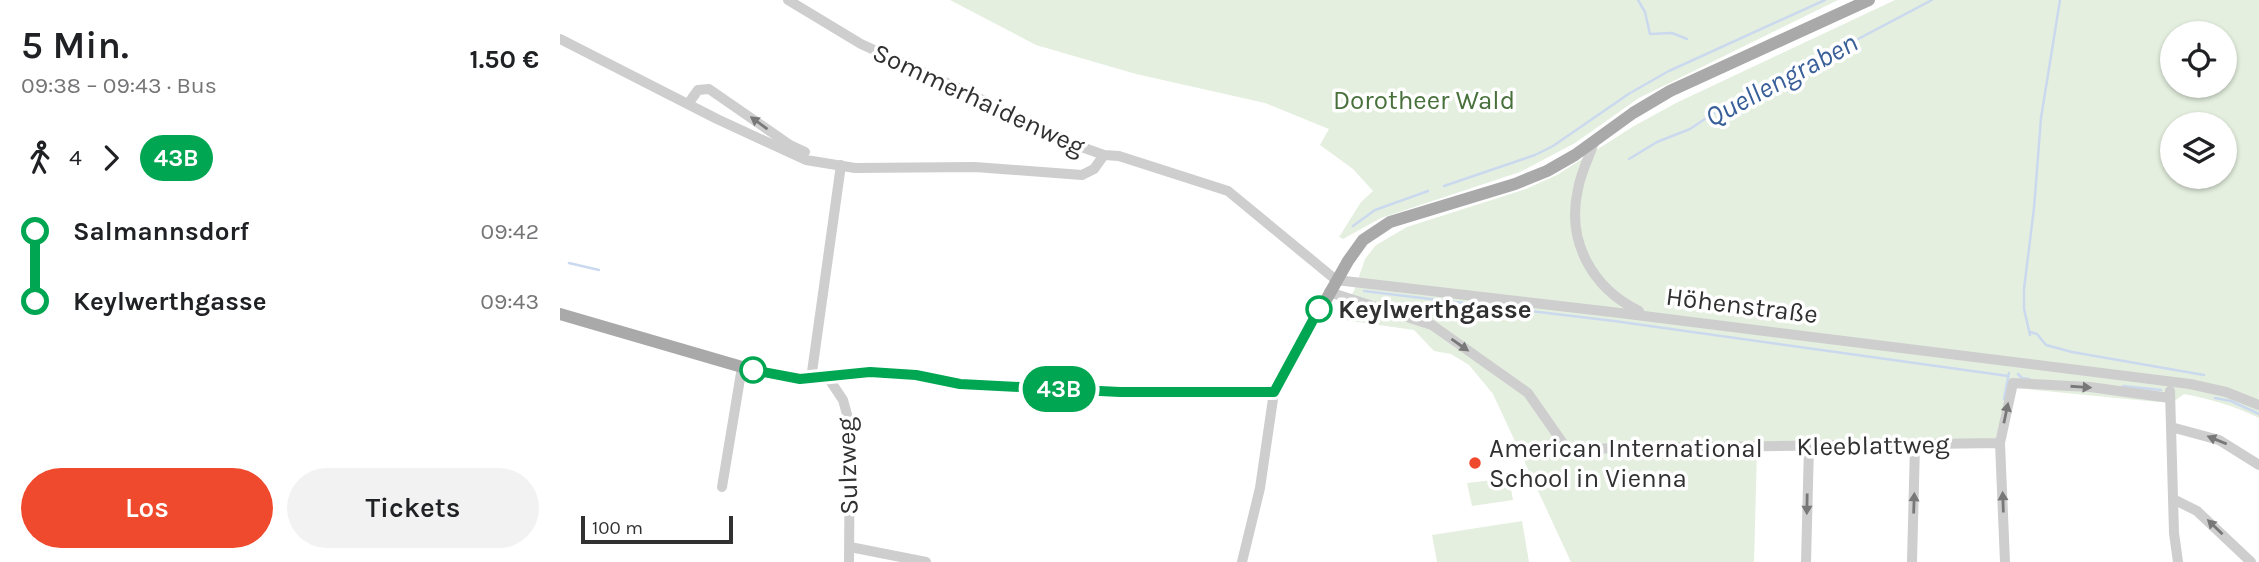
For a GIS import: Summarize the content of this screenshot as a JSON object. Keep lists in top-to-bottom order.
{
  "streets": {
    "street": [
      "Sommerhaidenweg",
      "Höhenstraße",
      "Kleeblattweg",
      "Sulzweg"
    ]
  },
  "water": ["Quellengraben"],
  "parks": ["Dorotheer Wald"],
  "places": ["Keylwerthgasse", "American International School in Vienna"],
  "lines": ["bus line 43B"],
  "scale_bar": "100 m",
  "page": {
    "heading": ["5 Min.", "09:38 – 09:43 · Bus", "1.50 €"],
    "on_map": "43B",
    "legs": ["4", "43B"],
    "list": [
      {
        "name": "Salmannsdorf",
        "value": "09:42"
      },
      {
        "name": "Keylwerthgasse",
        "value": "09:43"
      }
    ],
    "buttons": ["Los", "Tickets"],
    "scale": "100 m"
  }
}
